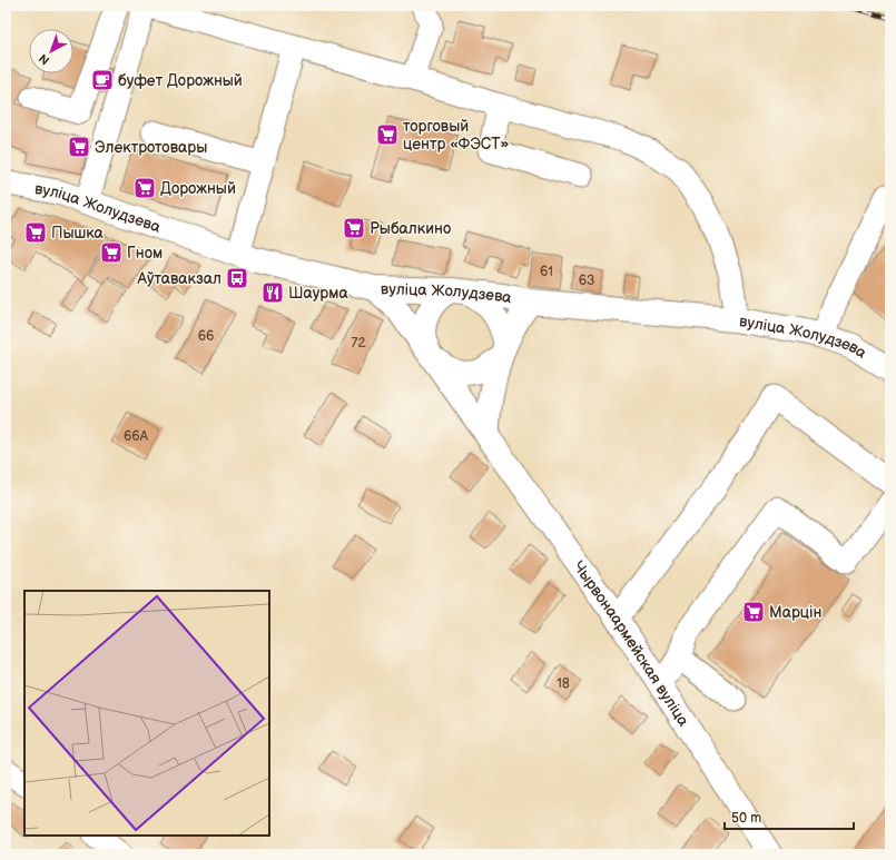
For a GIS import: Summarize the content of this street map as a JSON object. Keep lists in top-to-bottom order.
{
  "streets": {
    "main road": ["вуліца Жолудзева"],
    "street": ["Чырвонаармейская вуліца"]
  },
  "crossings": [
    ["вуліца Жолудзева", "Чырвонаармейская вуліца"]
  ],
  "places": {
    "cafe": ["буфет Дорожный"],
    "supermarket": [
      "торговый центр «ФЭСТ»",
      "Электротовары",
      "Дорожный",
      "Рыбалкино",
      "Пышка",
      "Гном",
      "Марцін"
    ],
    "bus stop": ["Аўтавакзал"],
    "restaurant": ["Шаурма"]
  },
  "house_numbers": [
    "61",
    "63",
    "66",
    "72",
    "66А",
    "18"
  ],
  "scale_bar": "50 m",
  "north": "bottom left"
}
